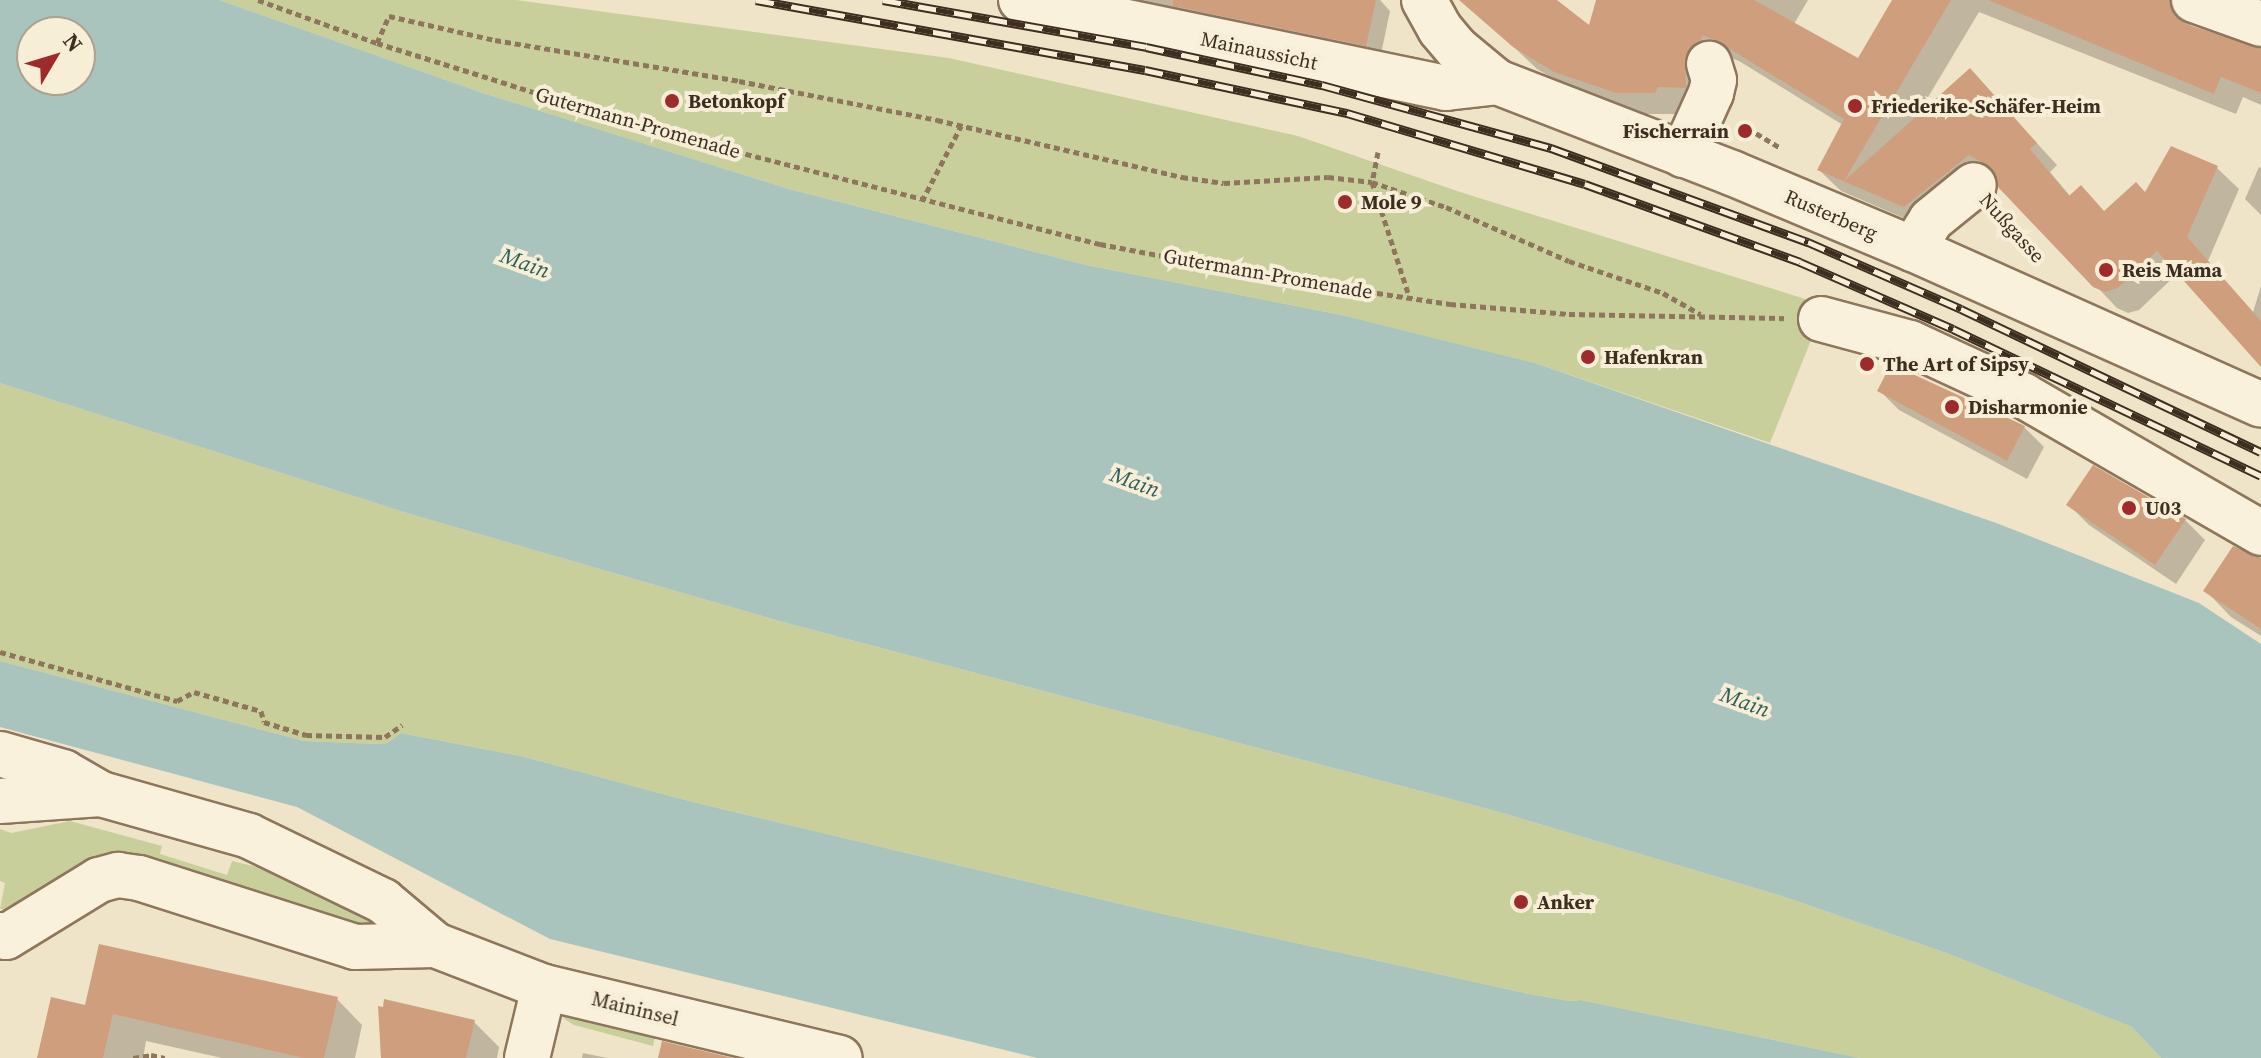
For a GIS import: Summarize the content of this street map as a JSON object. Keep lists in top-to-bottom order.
{
  "streets": {
    "street": [
      "Mainaussicht",
      "Rusterberg",
      "Nußgasse",
      "Maininsel"
    ],
    "path": ["Gutermann-Promenade"]
  },
  "crossings": [
    ["Mainaussicht", "Rusterberg"],
    ["Rusterberg", "Nußgasse"]
  ],
  "water": ["Main"],
  "places": [
    "Betonkopf",
    "Friederike-Schäfer-Heim",
    "Fischerrain",
    "Mole 9",
    "Reis Mama",
    "Hafenkran",
    "The Art of Sipsy",
    "Disharmonie",
    "U03",
    "Anker"
  ],
  "north": "top right"
}
